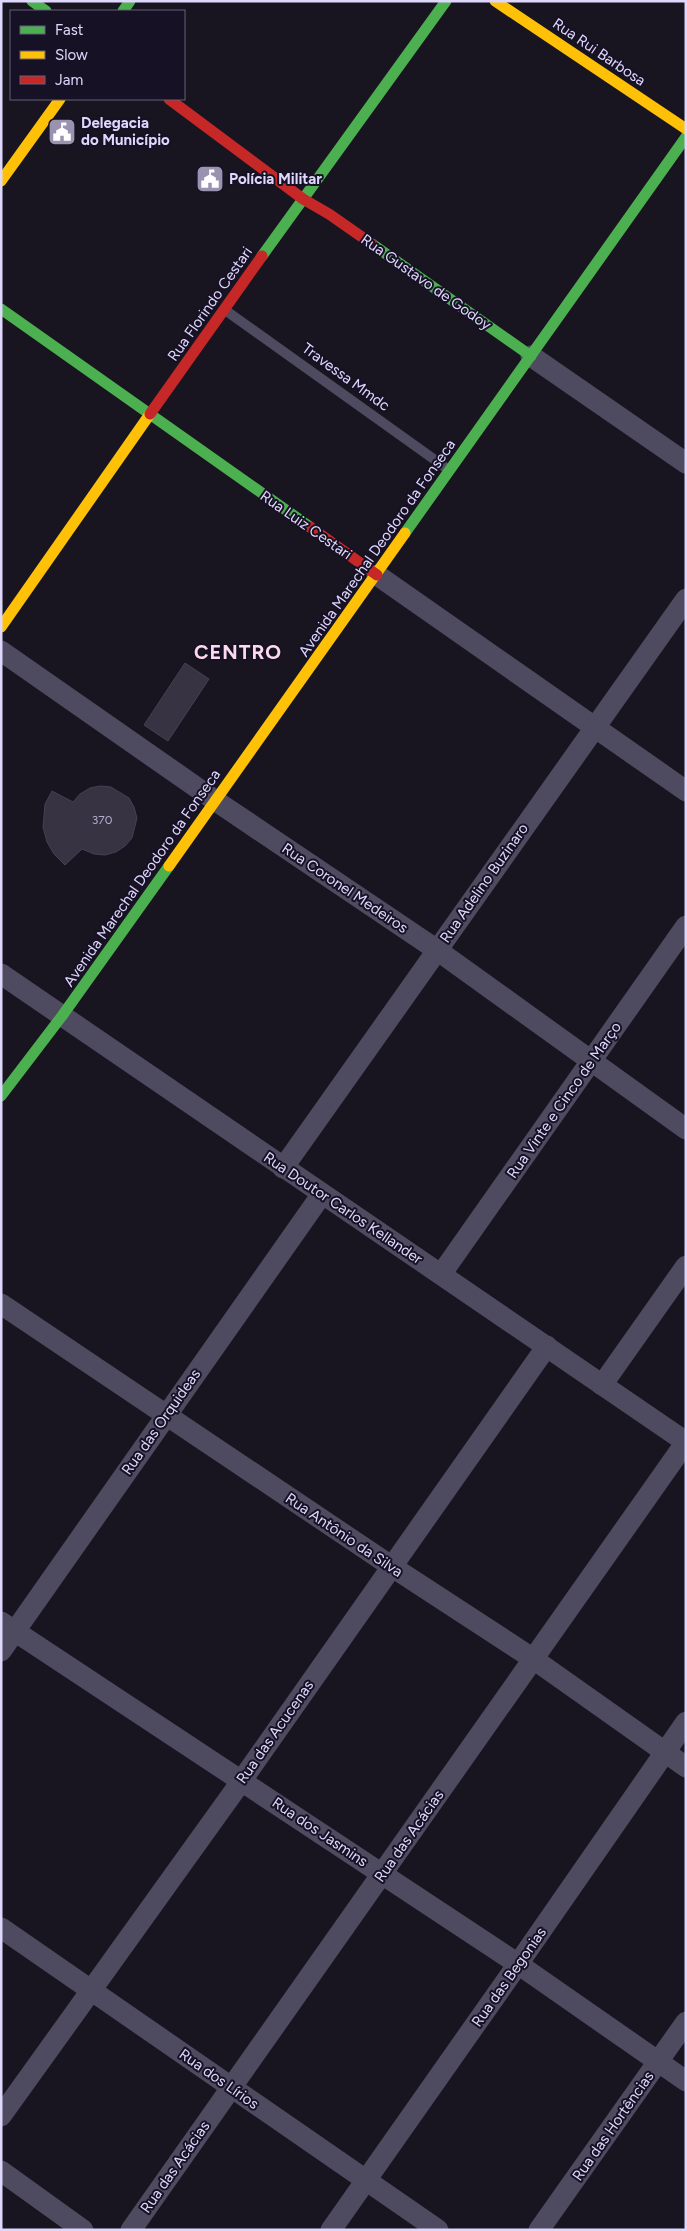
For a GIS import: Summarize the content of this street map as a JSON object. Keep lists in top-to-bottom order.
{
  "streets": {
    "street": [
      "Rua Rui Barbosa",
      "Rua Gustavo de Godoy",
      "Rua Florindo Cestari",
      "Rua Luiz Cestari",
      "Avenida Marechal Deodoro da Fonseca",
      "Rua Adelino Buzinaro",
      "Rua Coronel Medeiros",
      "Rua Vinte e Cinco de Março",
      "Rua Doutor Carlos Kellander",
      "Rua das Orquideas",
      "Rua Antônio da Silva",
      "Rua das Acucenas",
      "Rua dos Jasmins",
      "Rua das Acácias",
      "Rua das Begonias",
      "Rua dos Lírios",
      "Rua das Hortências"
    ],
    "lane": ["Travessa Mmdc"]
  },
  "crossings": [
    ["Rua Gustavo de Godoy", "Rua Florindo Cestari"],
    ["Rua Gustavo de Godoy", "Avenida Marechal Deodoro da Fonseca"],
    ["Rua Florindo Cestari", "Travessa Mmdc"],
    ["Rua Florindo Cestari", "Rua Luiz Cestari"],
    ["Travessa Mmdc", "Avenida Marechal Deodoro da Fonseca"],
    ["Rua Luiz Cestari", "Avenida Marechal Deodoro da Fonseca"],
    ["Rua Luiz Cestari", "Rua Adelino Buzinaro"],
    ["Avenida Marechal Deodoro da Fonseca", "Rua Coronel Medeiros"],
    ["Avenida Marechal Deodoro da Fonseca", "Rua Doutor Carlos Kellander"],
    ["Rua Adelino Buzinaro", "Rua Coronel Medeiros"],
    ["Rua Adelino Buzinaro", "Rua Doutor Carlos Kellander"],
    ["Rua Coronel Medeiros", "Rua Vinte e Cinco de Março"],
    ["Rua Vinte e Cinco de Março", "Rua Doutor Carlos Kellander"],
    ["Rua Doutor Carlos Kellander", "Rua das Orquideas"],
    ["Rua Doutor Carlos Kellander", "Rua das Acucenas"],
    ["Rua Doutor Carlos Kellander", "Rua das Acácias"],
    ["Rua das Orquideas", "Rua Antônio da Silva"],
    ["Rua das Orquideas", "Rua dos Jasmins"],
    ["Rua Antônio da Silva", "Rua das Acucenas"],
    ["Rua Antônio da Silva", "Rua das Acácias"],
    ["Rua Antônio da Silva", "Rua das Begonias"],
    ["Rua das Acucenas", "Rua dos Jasmins"],
    ["Rua das Acucenas", "Rua dos Lírios"],
    ["Rua dos Jasmins", "Rua das Acácias"],
    ["Rua dos Jasmins", "Rua das Begonias"],
    ["Rua dos Jasmins", "Rua das Hortências"],
    ["Rua das Acácias", "Rua dos Lírios"],
    ["Rua das Begonias", "Rua dos Lírios"]
  ],
  "districts": ["CENTRO"],
  "places": {
    "public building": ["Delegacia do Município", "Polícia Militar"]
  },
  "house_numbers": ["370"],
  "legend": ["Fast", "Slow", "Jam"]
}
